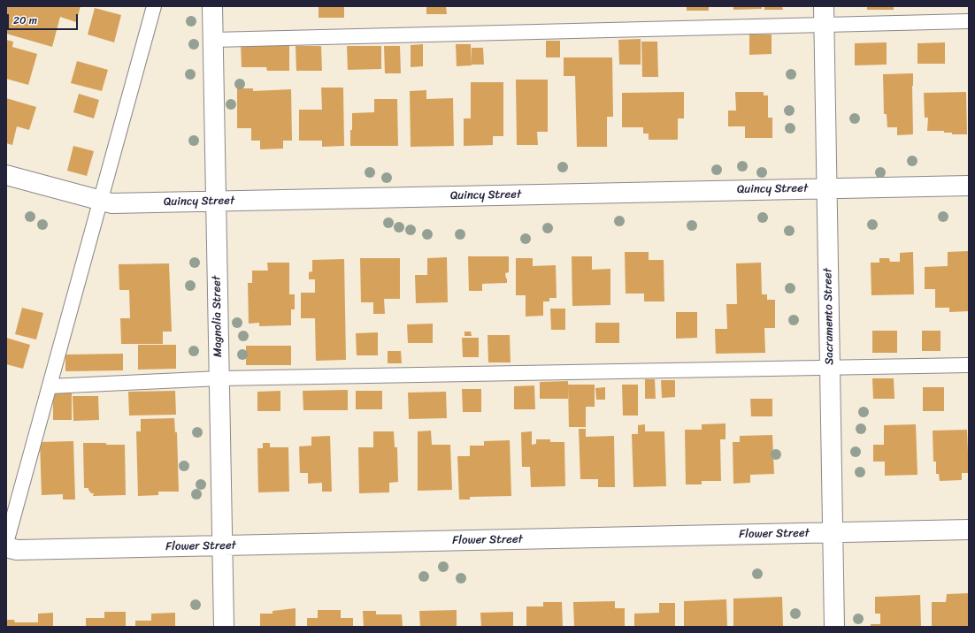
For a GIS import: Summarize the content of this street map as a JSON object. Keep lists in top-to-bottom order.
{
  "streets": {
    "street": [
      "Quincy Street",
      "Magnolia Street",
      "Sacramento Street",
      "Flower Street"
    ]
  },
  "crossings": [
    ["Quincy Street", "Magnolia Street"],
    ["Quincy Street", "Sacramento Street"],
    ["Magnolia Street", "Flower Street"],
    ["Sacramento Street", "Flower Street"]
  ],
  "scale_bar": "20 m"
}
